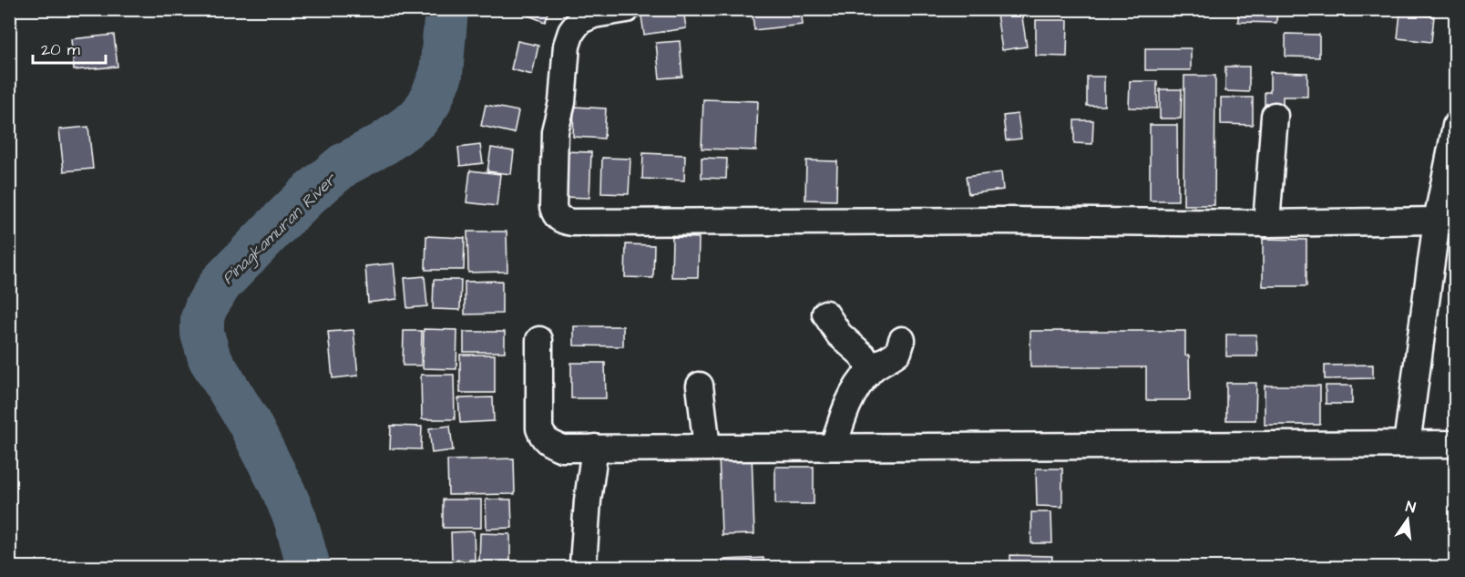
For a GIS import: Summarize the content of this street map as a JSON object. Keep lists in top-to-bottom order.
{
  "water": ["Pinagkamuran River"],
  "scale_bar": "20 m",
  "north": "top"
}
